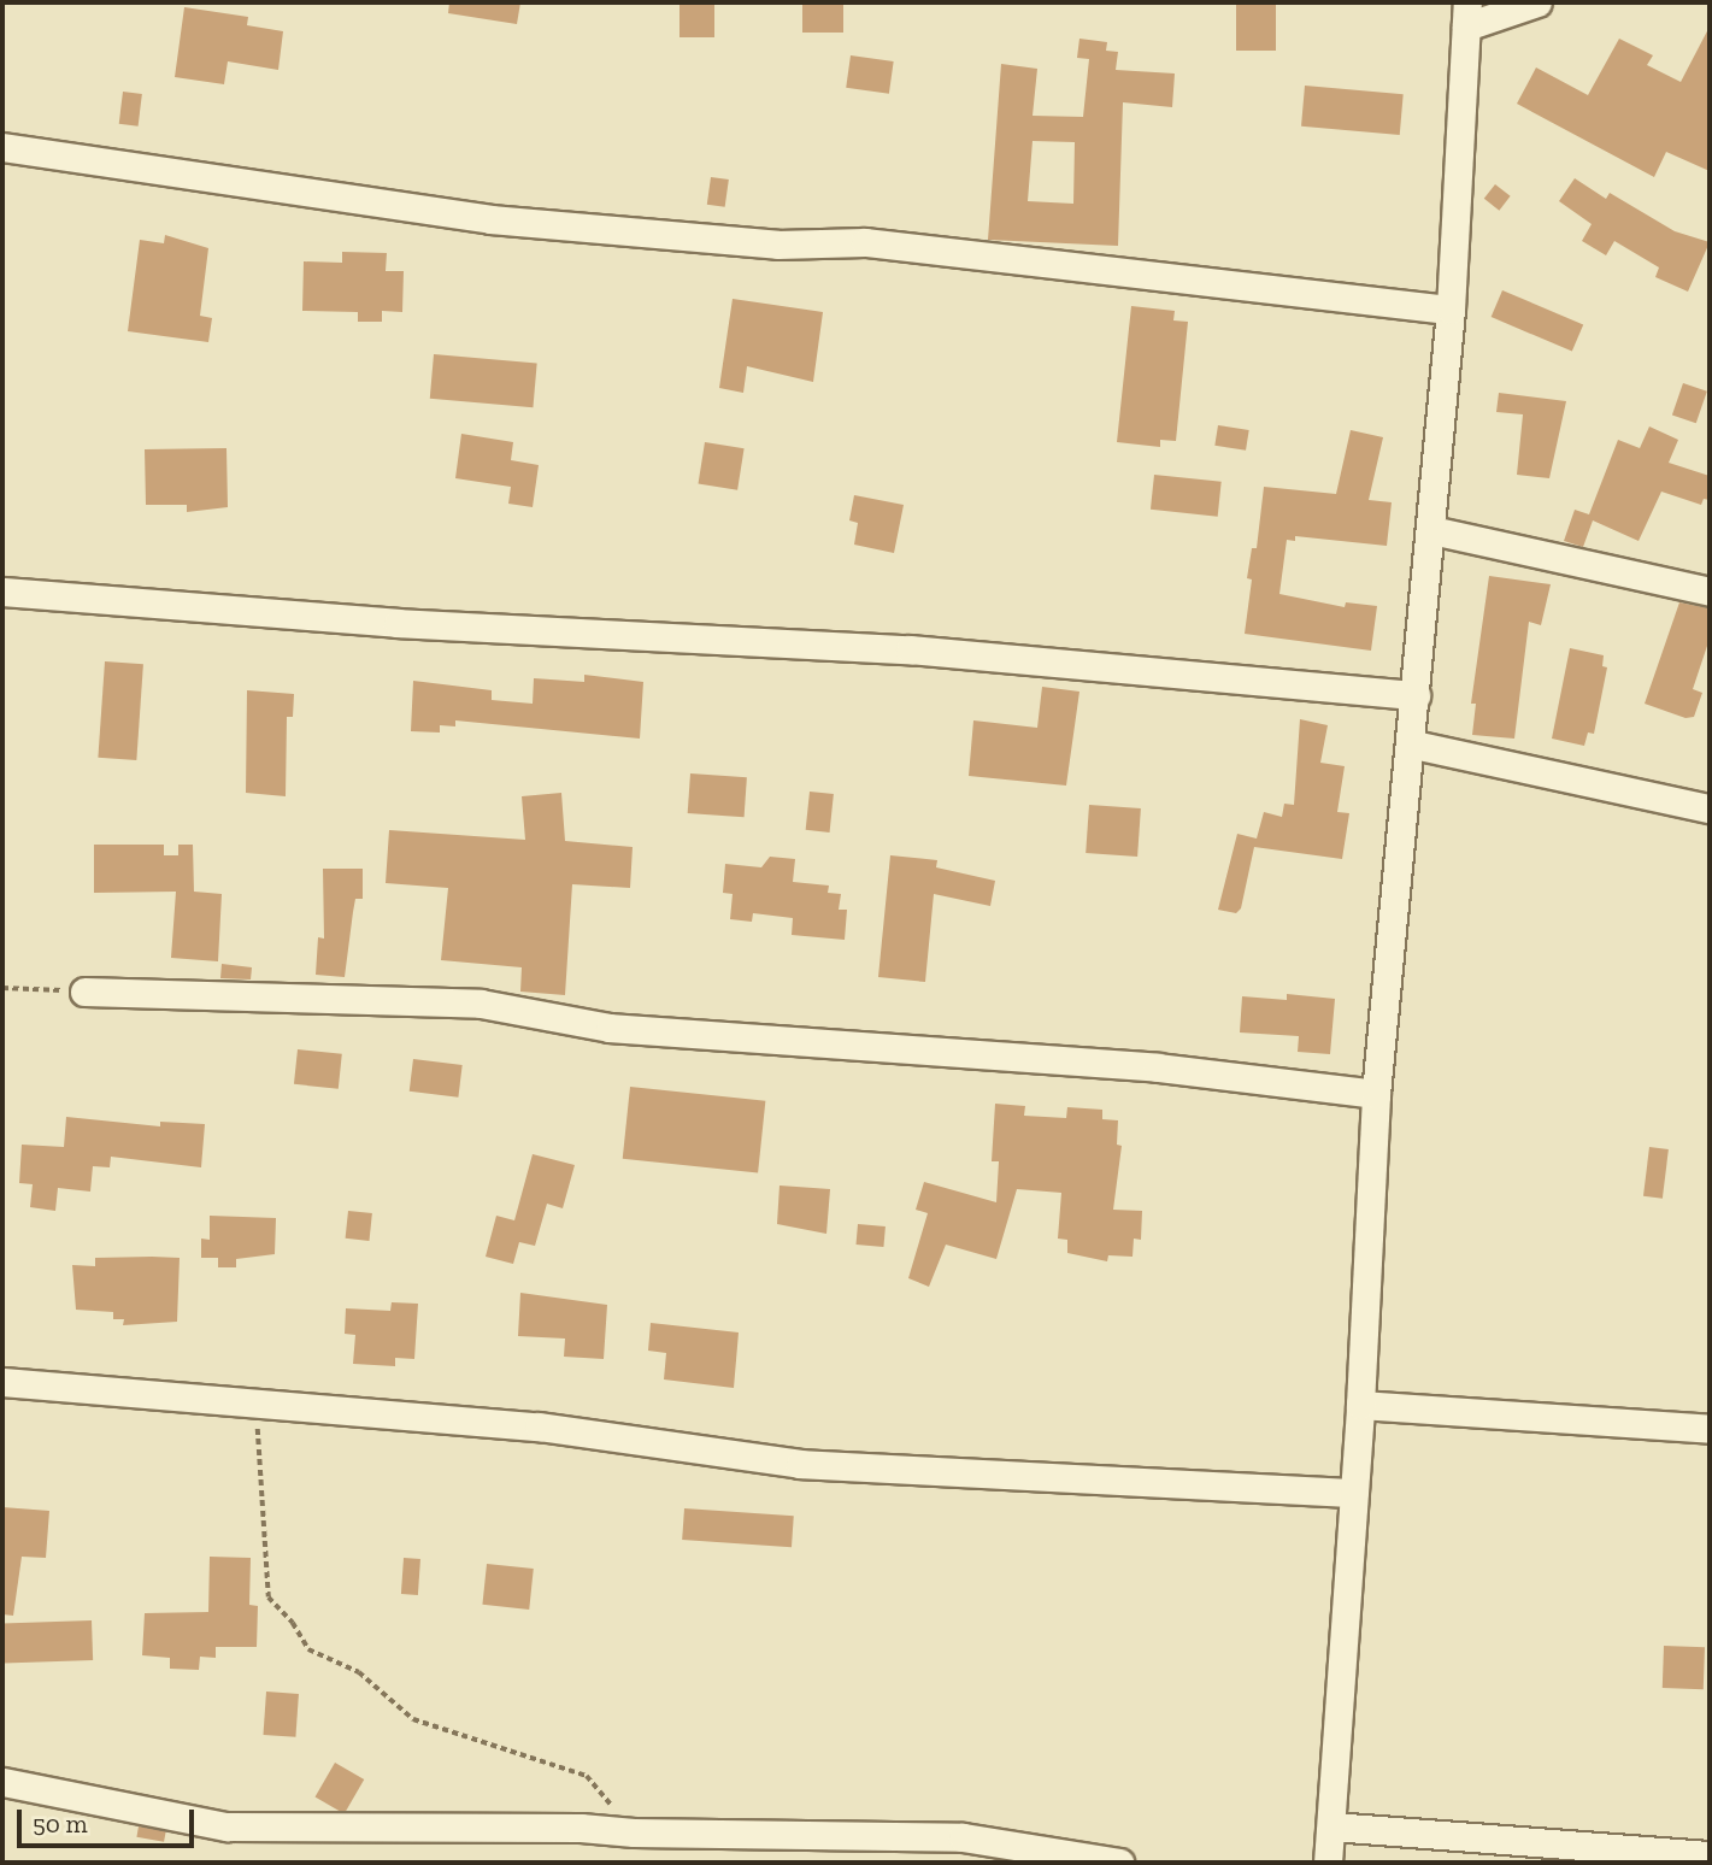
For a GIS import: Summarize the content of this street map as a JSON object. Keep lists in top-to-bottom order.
{
  "scale_bar": "50 m"
}
